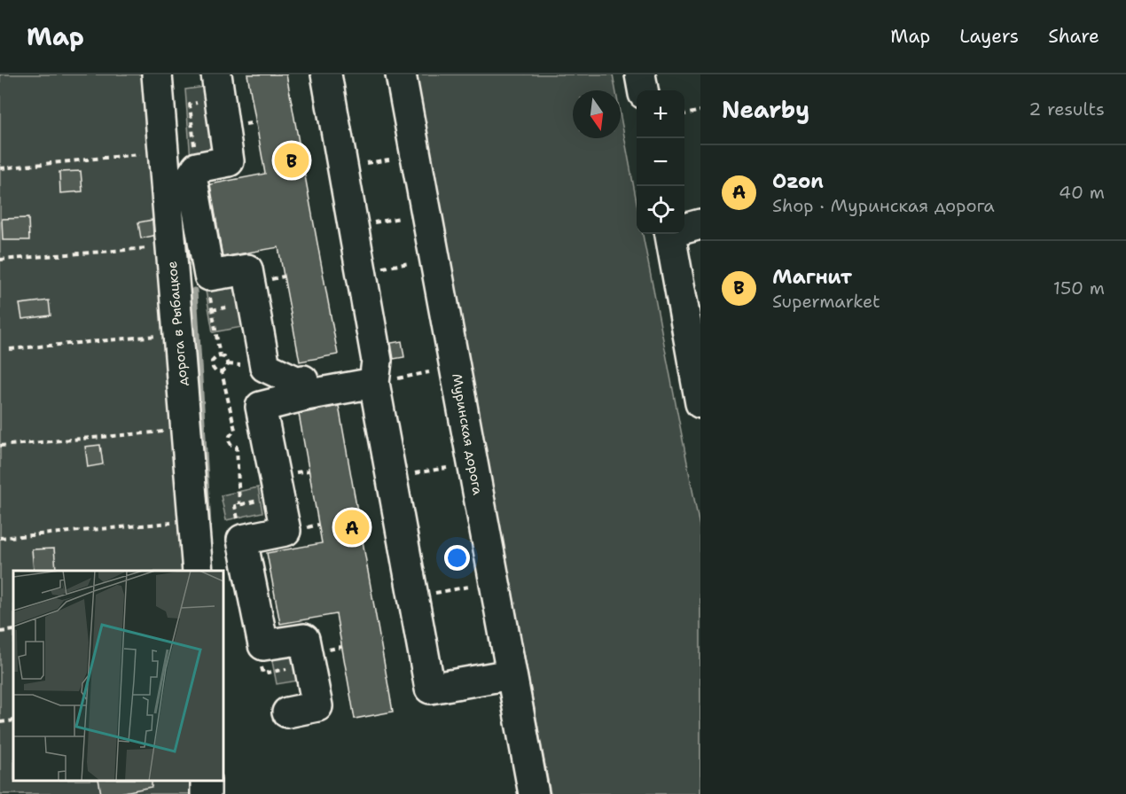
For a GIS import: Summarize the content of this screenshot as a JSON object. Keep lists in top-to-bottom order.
{
  "streets": {
    "street": ["дорога в Рыбацкое", "Муринская дорога"]
  },
  "north": "bottom",
  "page": {
    "header": "Map",
    "nav": ["Map", "Layers", "Share"],
    "heading": ["Nearby", "2 results"],
    "map_buttons": ["+", "−"],
    "pins": ["B", "A"],
    "list": [
      {
        "mark": "A",
        "name": "Ozon",
        "note": "Shop · Муринская дорога",
        "value": "40 m"
      },
      {
        "mark": "B",
        "name": "Магнит",
        "note": "Supermarket",
        "value": "150 m"
      }
    ]
  }
}
